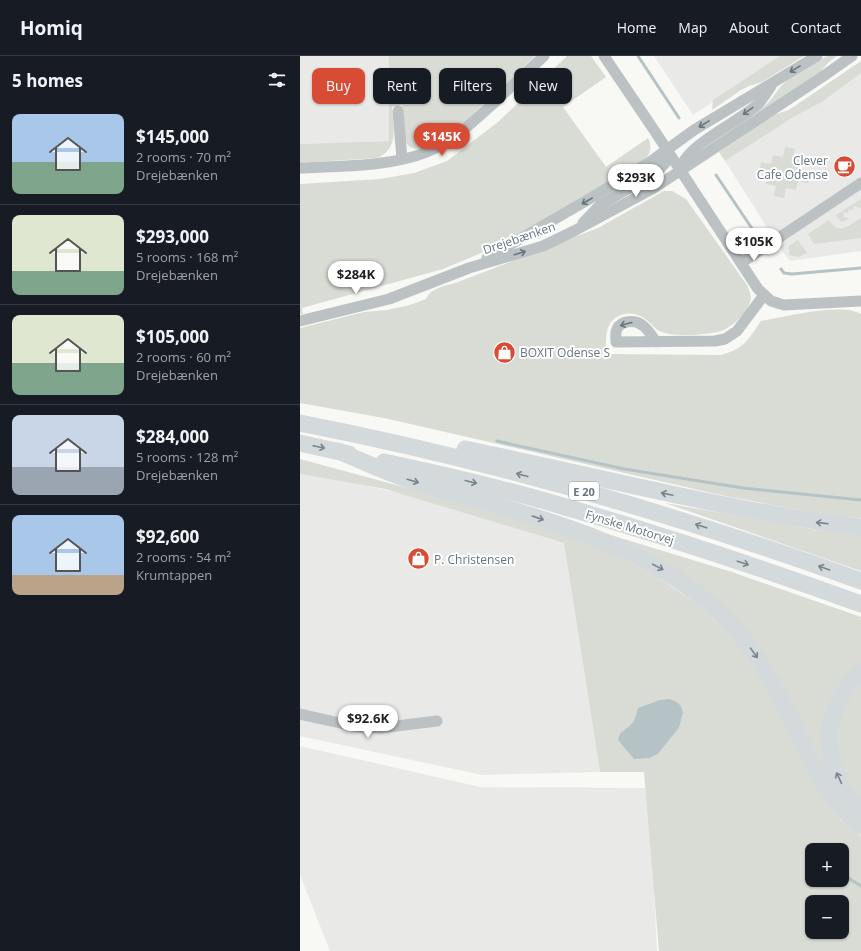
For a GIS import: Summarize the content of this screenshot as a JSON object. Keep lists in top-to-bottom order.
{
  "streets": {
    "highway": ["E 20", "Fynske Motorvej"],
    "street": ["Drejebænken"]
  },
  "places": {
    "cafe": ["Clever Cafe Odense"],
    "shop": ["BOXIT Odense S", "P. Christensen"]
  },
  "page": {
    "header": "Homiq",
    "nav": [
      "Home",
      "Map",
      "About",
      "Contact"
    ],
    "heading": "5 homes",
    "chip": [
      "Buy",
      "Rent",
      "Filters",
      "New"
    ],
    "list": [
      {
        "name": "$145,000",
        "note": "2 rooms · 70 m² · Drejebænken"
      },
      {
        "name": "$293,000",
        "note": "5 rooms · 168 m² · Drejebænken"
      },
      {
        "name": "$105,000",
        "note": "2 rooms · 60 m² · Drejebænken"
      },
      {
        "name": "$284,000",
        "note": "5 rooms · 128 m² · Drejebænken"
      },
      {
        "name": "$92,600",
        "note": "2 rooms · 54 m² · Krumtappen"
      }
    ],
    "price": [
      "$145K",
      "$293K",
      "$105K",
      "$284K",
      "$92.6K"
    ],
    "map_buttons": ["+", "−"]
  }
}
